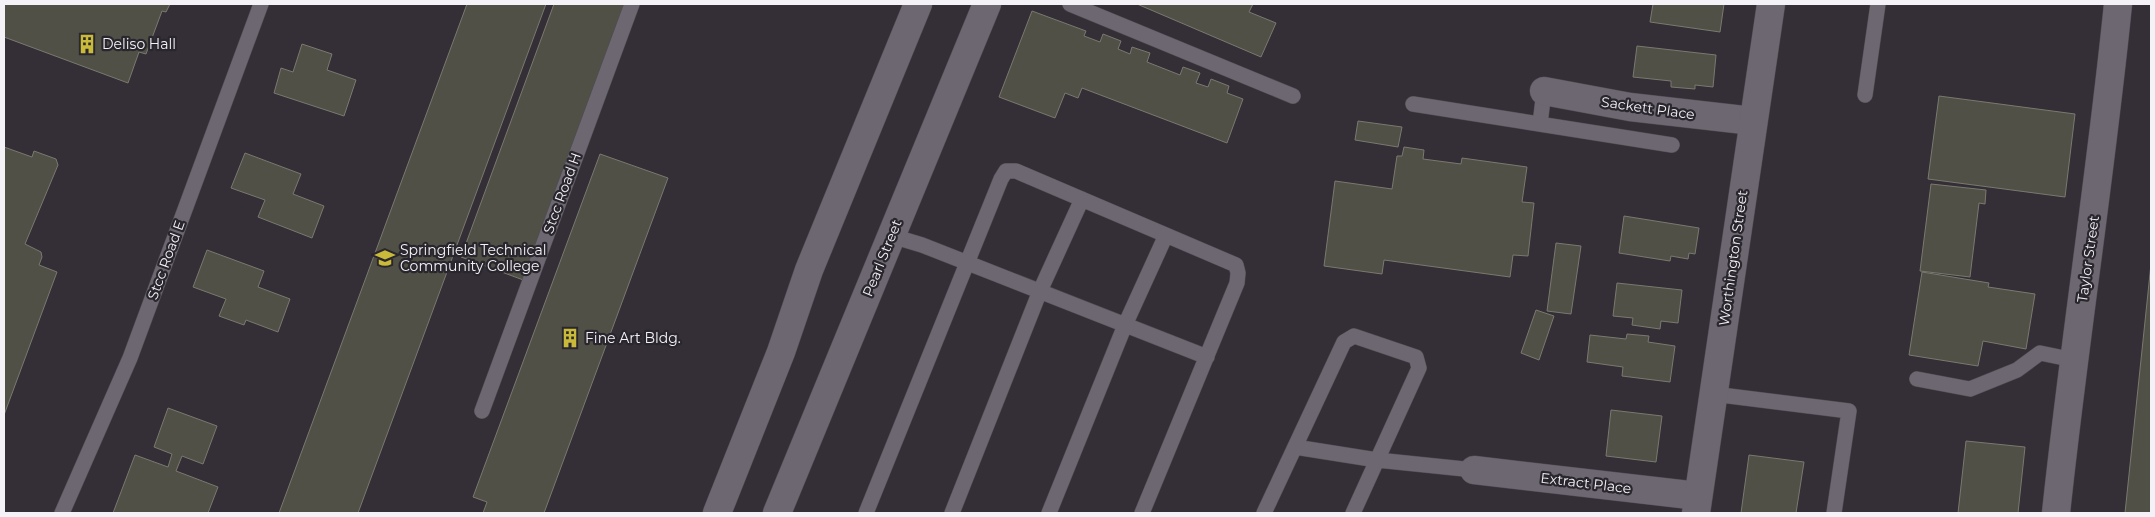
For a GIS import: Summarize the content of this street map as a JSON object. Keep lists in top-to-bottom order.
{
  "streets": {
    "street": [
      "Sackett Place",
      "Pearl Street",
      "Worthington Street",
      "Taylor Street",
      "Extract Place"
    ],
    "lane": ["Stcc Road H", "Stcc Road E"]
  },
  "crossings": [
    ["Sackett Place", "Worthington Street"],
    ["Worthington Street", "Extract Place"]
  ],
  "places": {
    "building": ["Deliso Hall", "Fine Art Bldg."],
    "school or university": ["Springfield Technical Community College"]
  }
}
